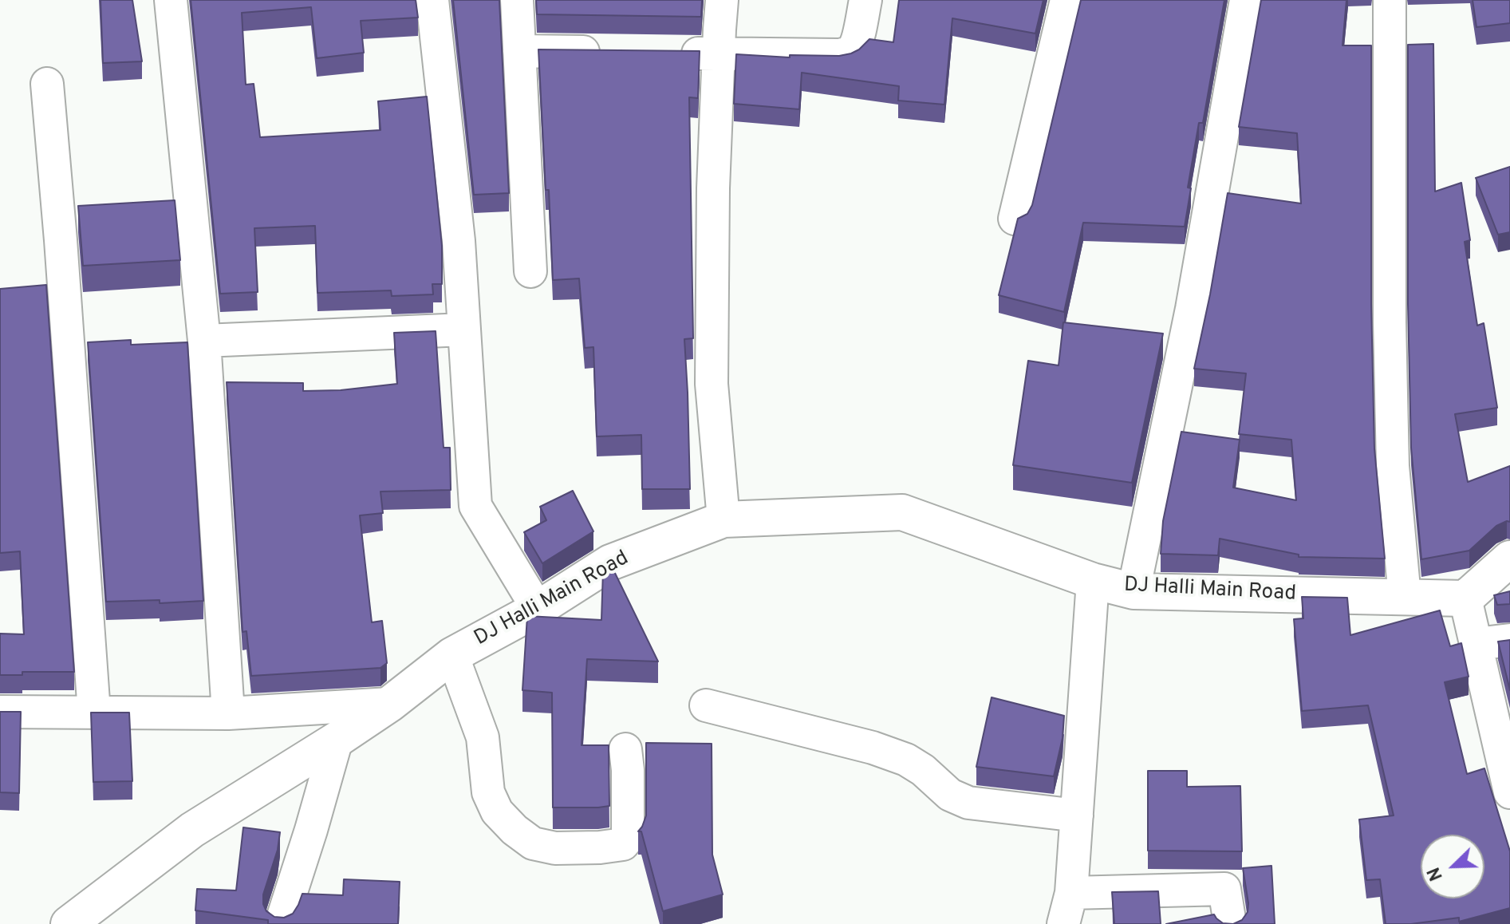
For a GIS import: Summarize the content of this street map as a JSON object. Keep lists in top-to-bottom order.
{
  "streets": {
    "street": ["DJ Halli Main Road"]
  },
  "north": "bottom left"
}
